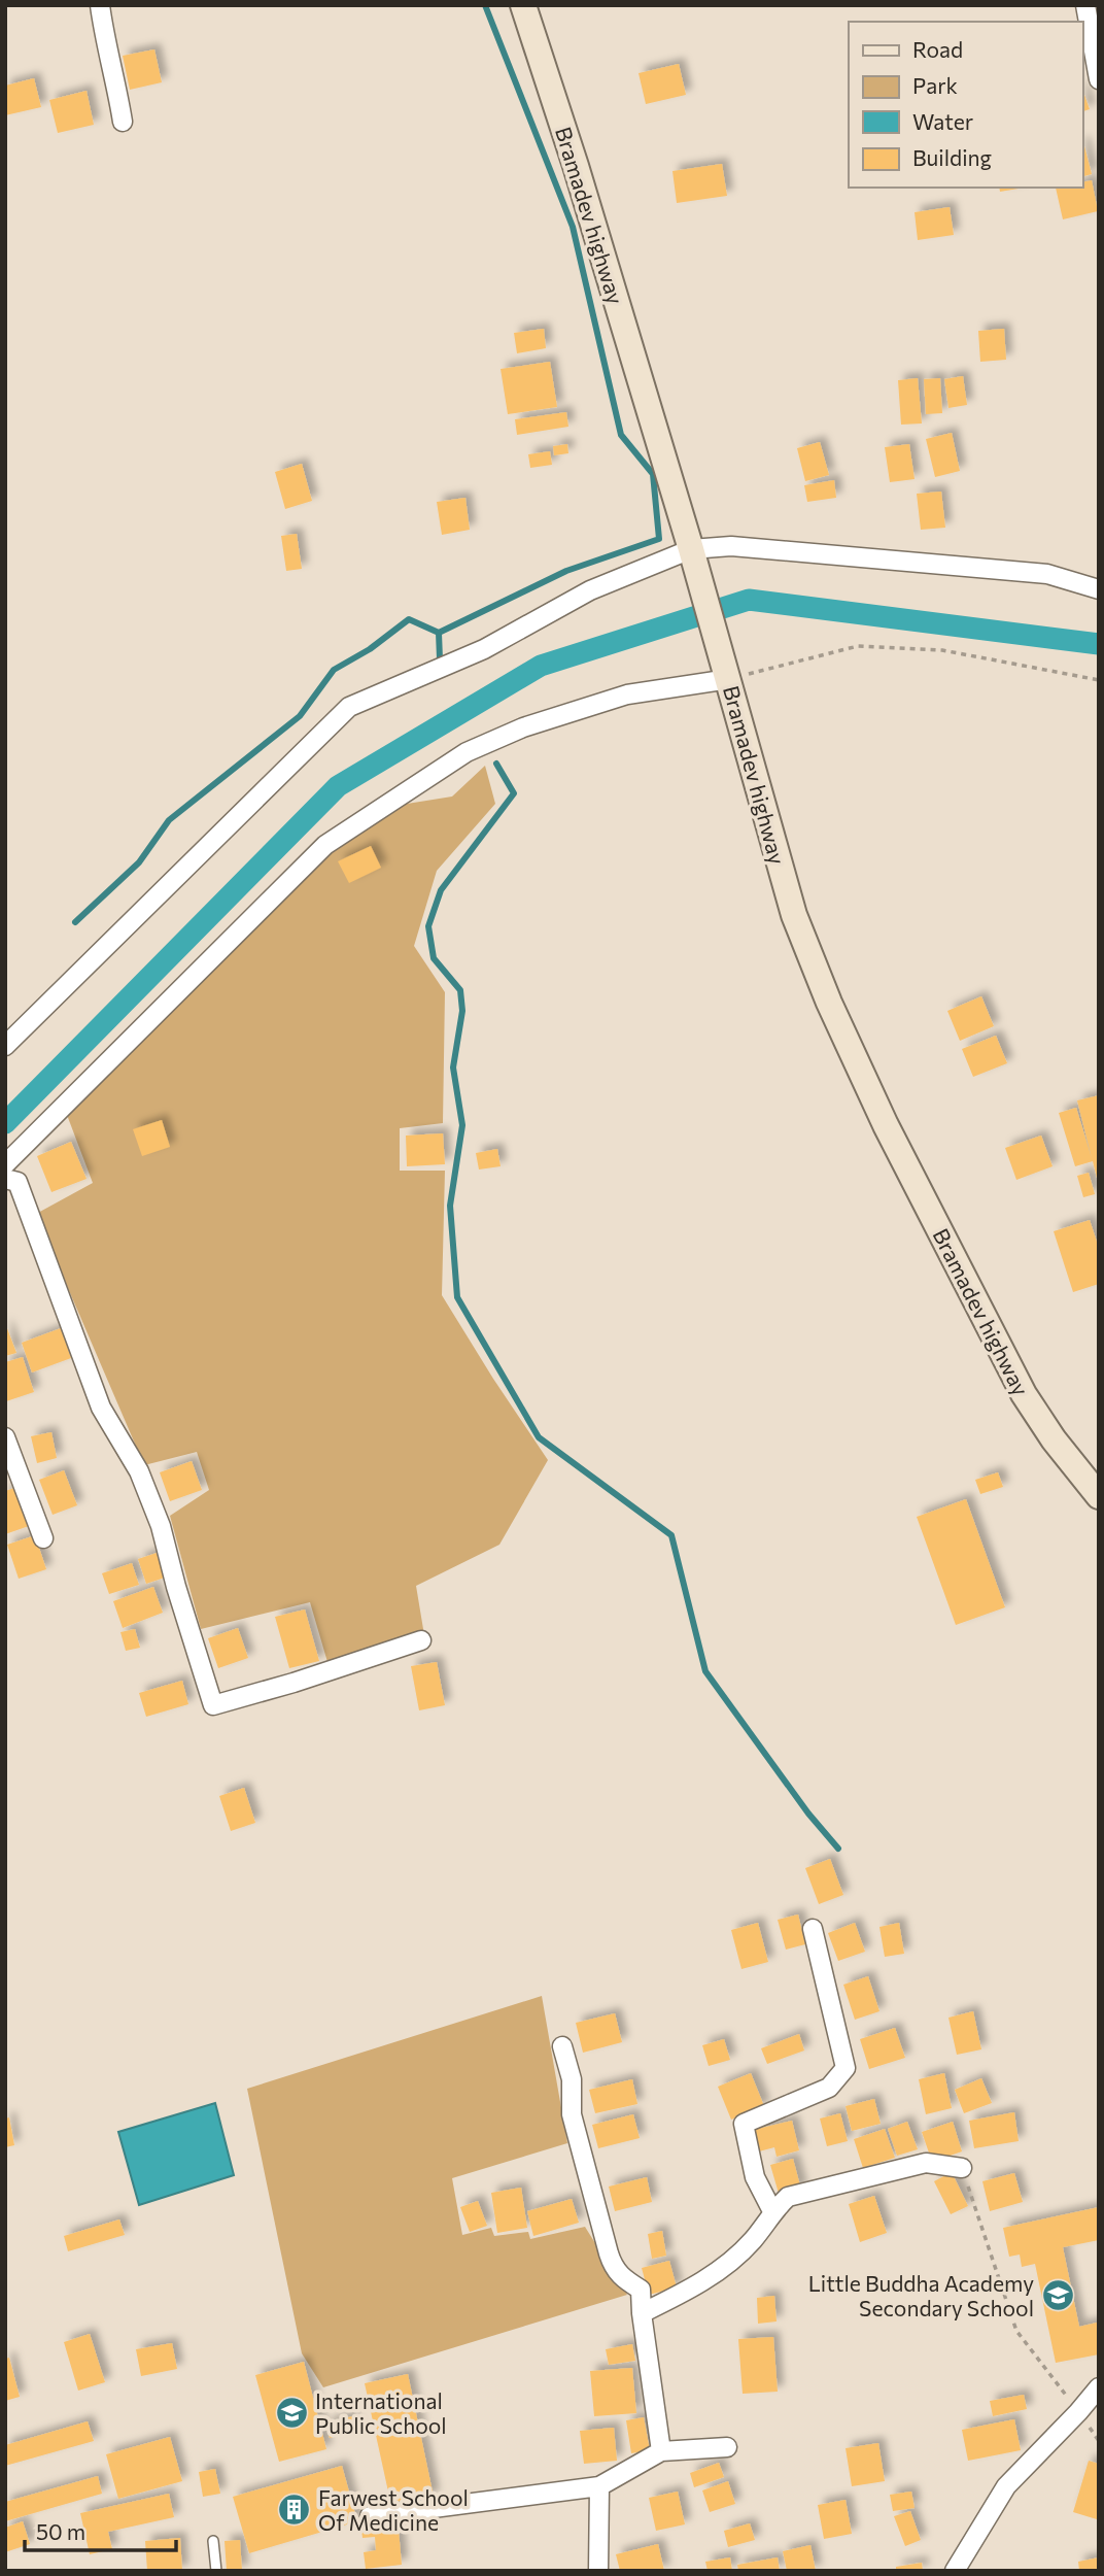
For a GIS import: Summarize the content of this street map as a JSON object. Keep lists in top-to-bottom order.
{
  "streets": {
    "street": ["Bramadev highway"]
  },
  "places": {
    "school or university": ["Little Buddha Academy Secondary School", "International Public School"],
    "building": ["Farwest School Of Medicine"]
  },
  "legend": [
    "Road",
    "Park",
    "Water",
    "Building"
  ],
  "scale_bar": "50 m"
}
